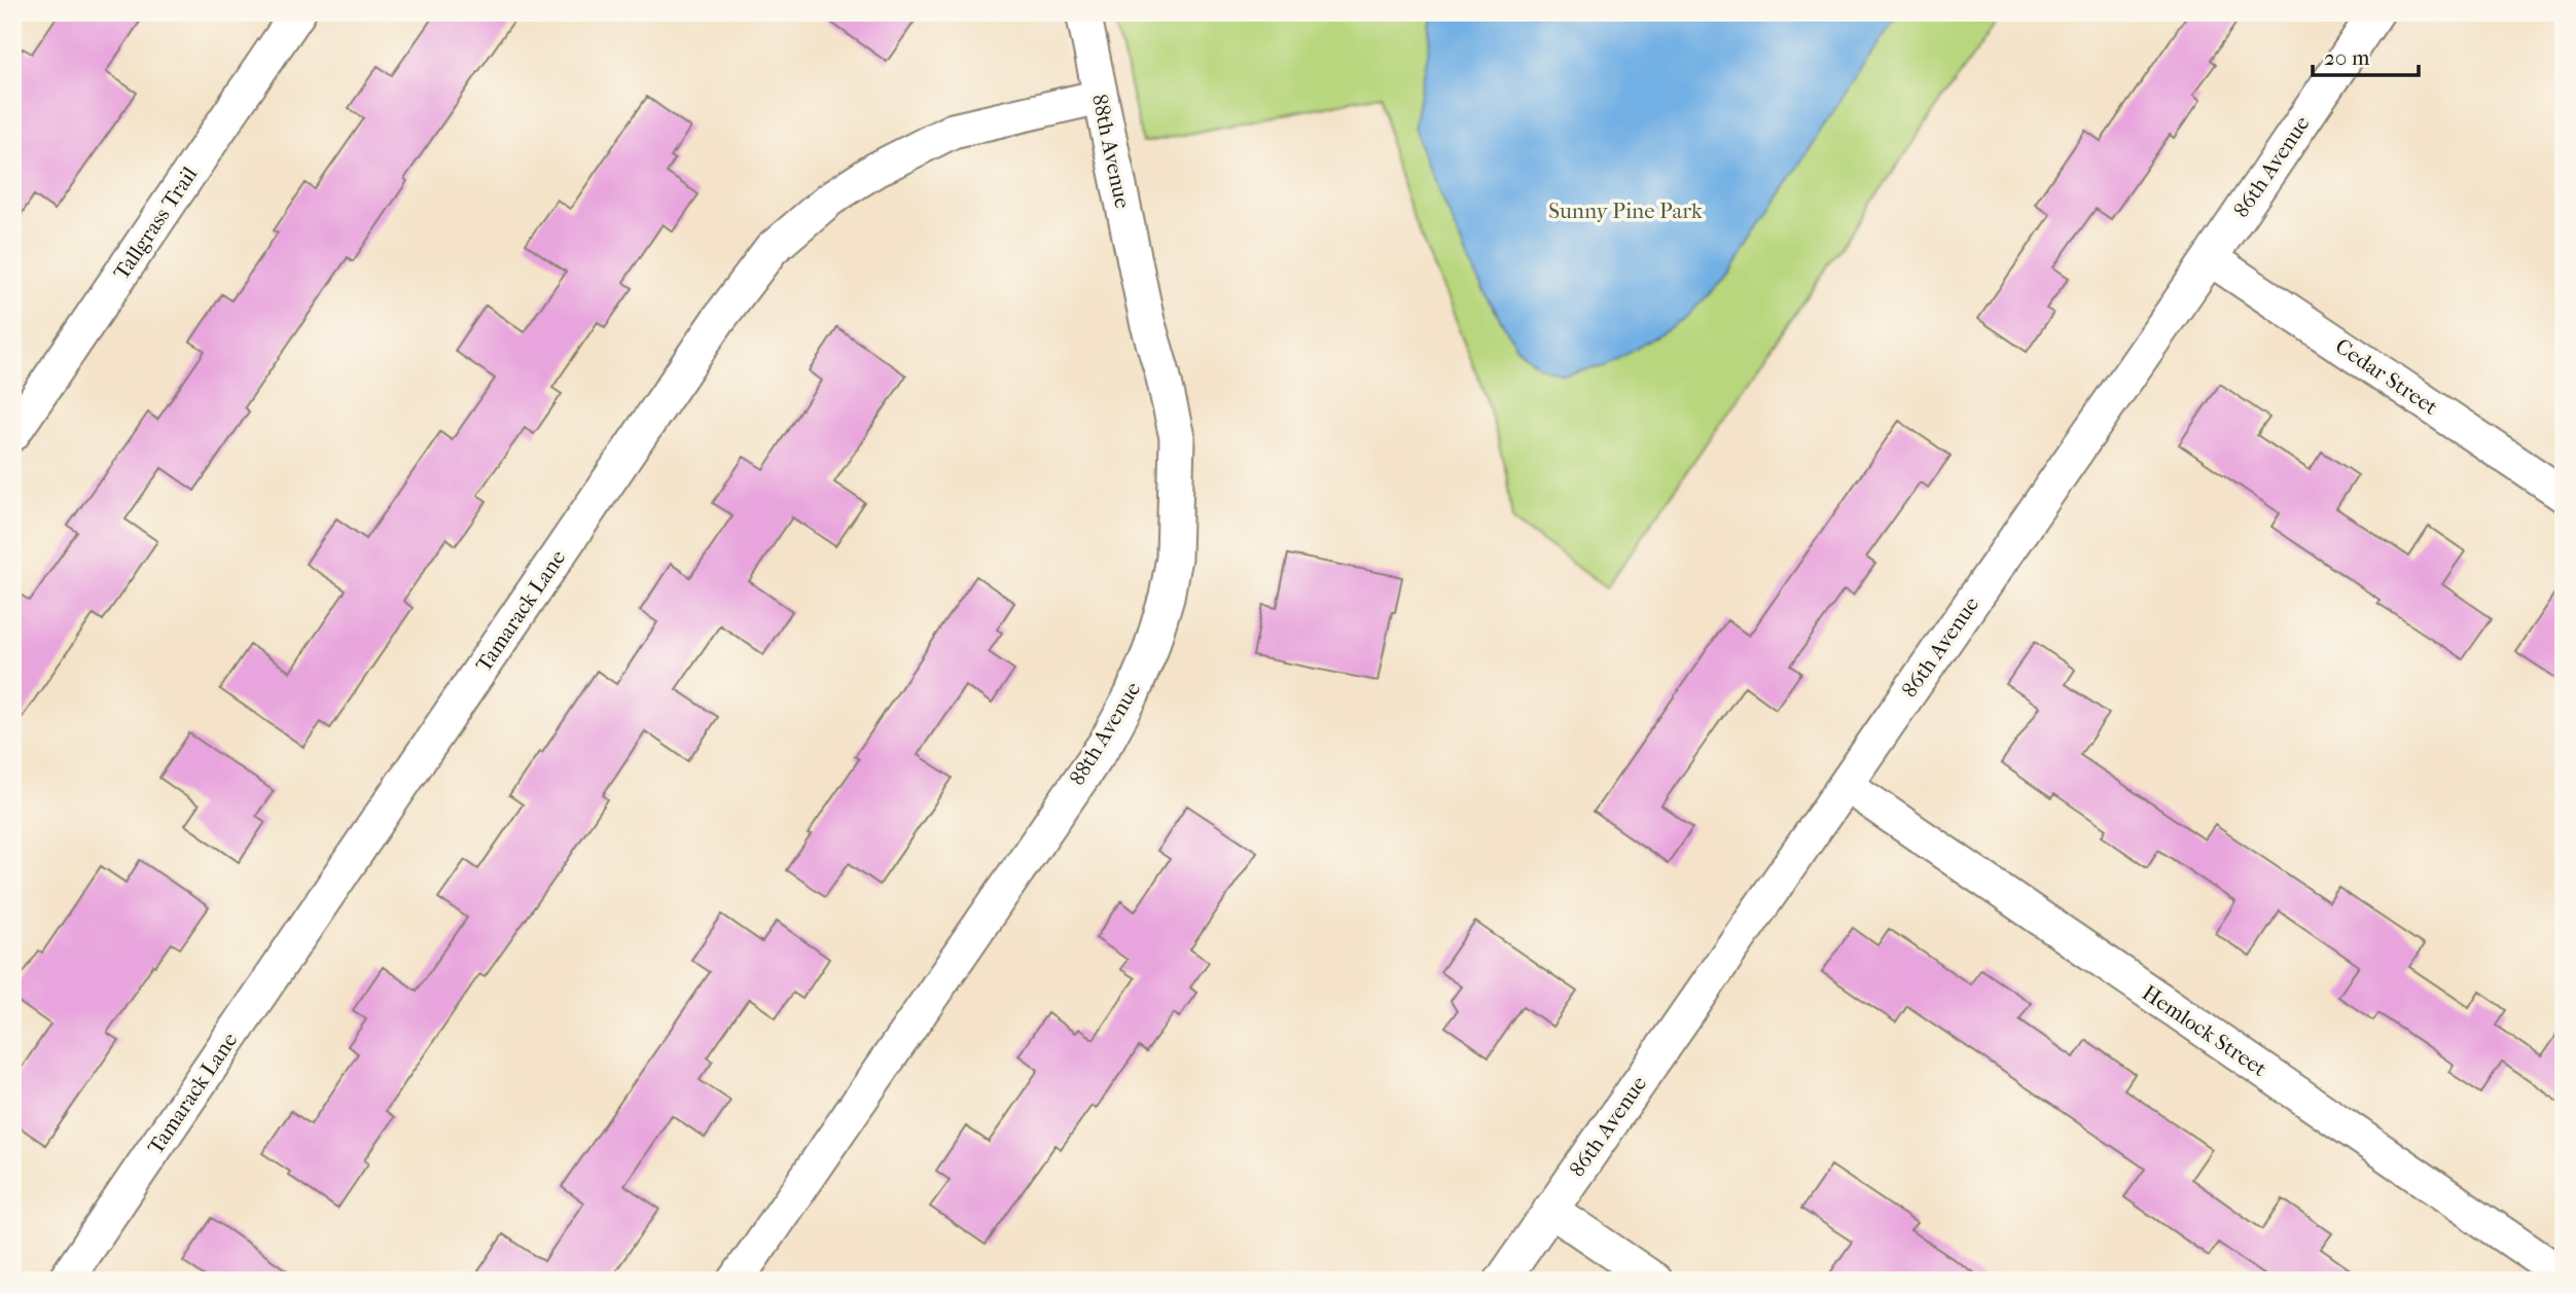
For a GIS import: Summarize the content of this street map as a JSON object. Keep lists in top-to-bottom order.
{
  "streets": {
    "street": [
      "88th Avenue",
      "86th Avenue",
      "Tallgrass Trail",
      "Cedar Street",
      "Tamarack Lane",
      "Hemlock Street"
    ]
  },
  "crossings": [
    ["88th Avenue", "Tamarack Lane"],
    ["86th Avenue", "Cedar Street"],
    ["86th Avenue", "Hemlock Street"]
  ],
  "parks": ["Sunny Pine Park"],
  "scale_bar": "20 m"
}
